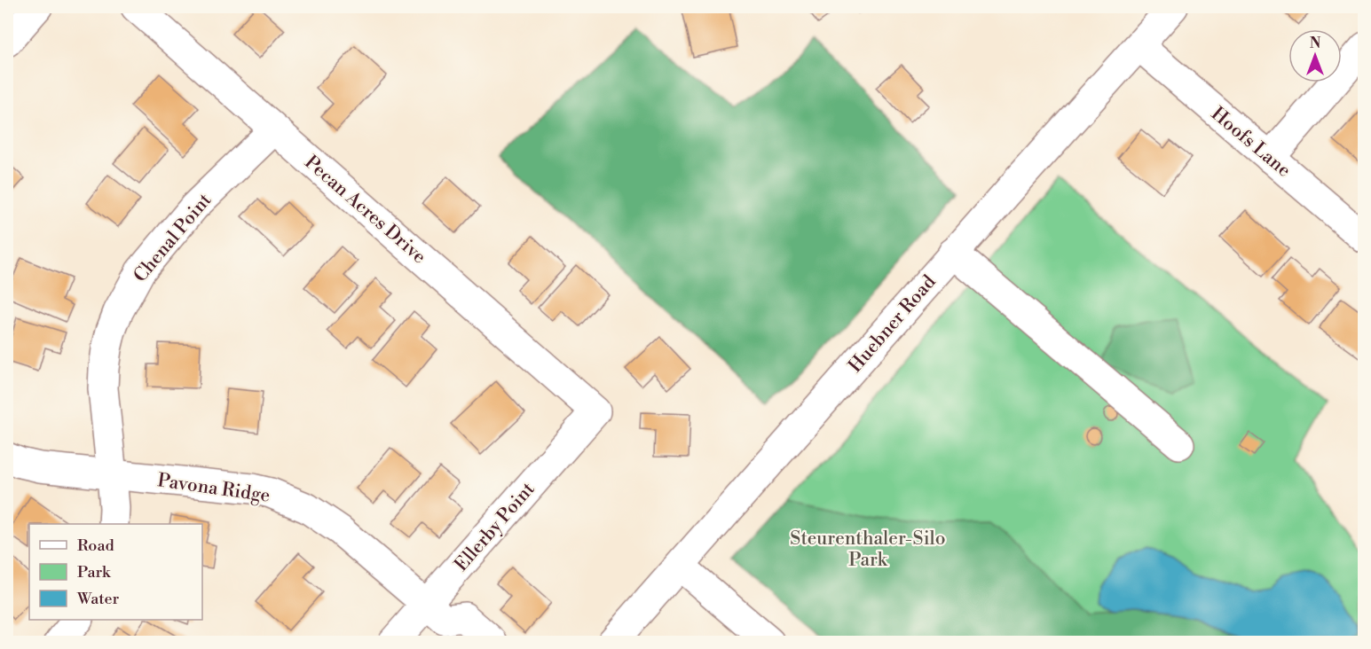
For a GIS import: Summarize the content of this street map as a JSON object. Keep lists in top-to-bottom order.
{
  "streets": {
    "street": [
      "Hoofs Lane",
      "Pecan Acres Drive",
      "Chenal Point",
      "Huebner Road",
      "Pavona Ridge",
      "Ellerby Point"
    ]
  },
  "crossings": [
    ["Hoofs Lane", "Huebner Road"],
    ["Pecan Acres Drive", "Chenal Point"],
    ["Pecan Acres Drive", "Ellerby Point"],
    ["Chenal Point", "Pavona Ridge"],
    ["Pavona Ridge", "Ellerby Point"]
  ],
  "parks": ["Steurenthaler-Silo Park"],
  "legend": ["Road", "Park", "Water"],
  "north": "top"
}
